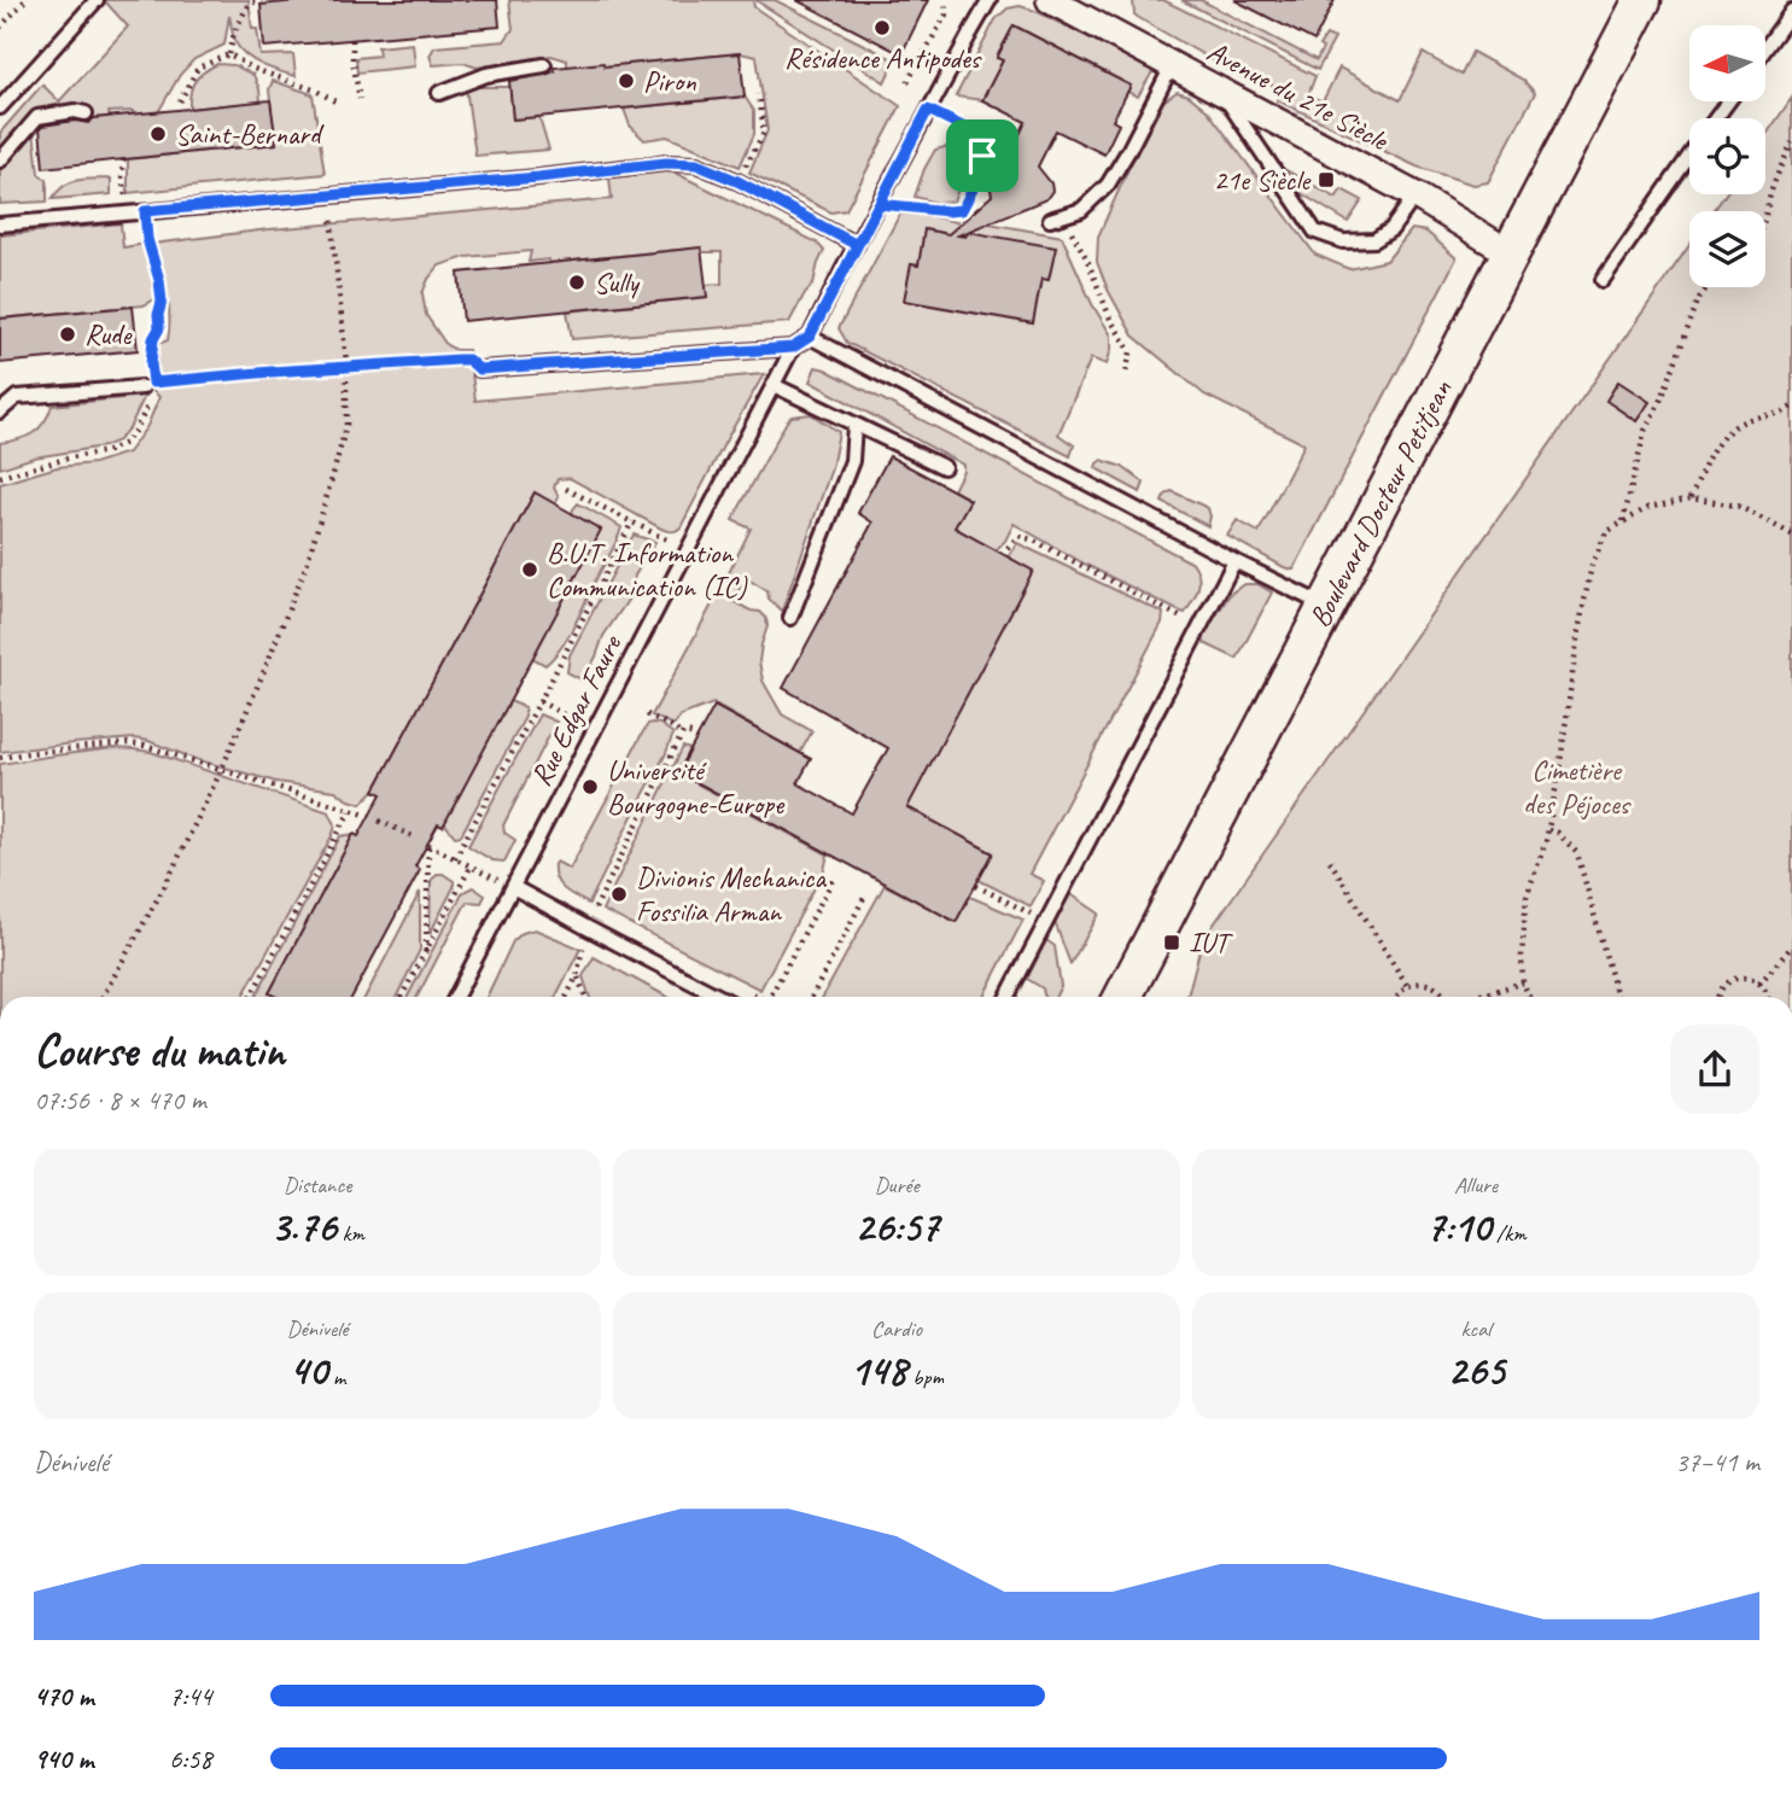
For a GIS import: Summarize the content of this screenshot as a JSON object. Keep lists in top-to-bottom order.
{
  "streets": {
    "main road": ["Boulevard Docteur Petitjean"],
    "street": ["Avenue du 21e Siècle"],
    "lane": ["Rue Edgar Faure"]
  },
  "crossings": [
    ["Avenue du 21e Siècle", "Boulevard Docteur Petitjean"]
  ],
  "parks": ["Cimetière des Péjoces"],
  "places": {
    "other": [
      "Résidence Antipodes",
      "Piron",
      "Saint-Bernard",
      "Sully",
      "Rude",
      "B.U.T. Information Communication (IC)",
      "Université Bourgogne-Europe",
      "Divionis Mechanica Fossilia Arman"
    ],
    "transit": ["21e Siècle", "IUT"]
  },
  "north": "left",
  "page": {
    "heading": ["Course du matin", "07:56 · 8 × 470 m"],
    "stats": [
      ["Distance", "3.76 km"],
      ["Durée", "26:57"],
      ["Allure", "7:10 /km"],
      ["Dénivelé", "40 m"],
      ["Cardio", "148 bpm"],
      ["kcal", "265"]
    ],
    "chart": ["Dénivelé", "37–41 m"],
    "list": [
      {
        "name": "470 m",
        "note": "7:44"
      },
      {
        "name": "940 m",
        "note": "6:58"
      }
    ]
  }
}
